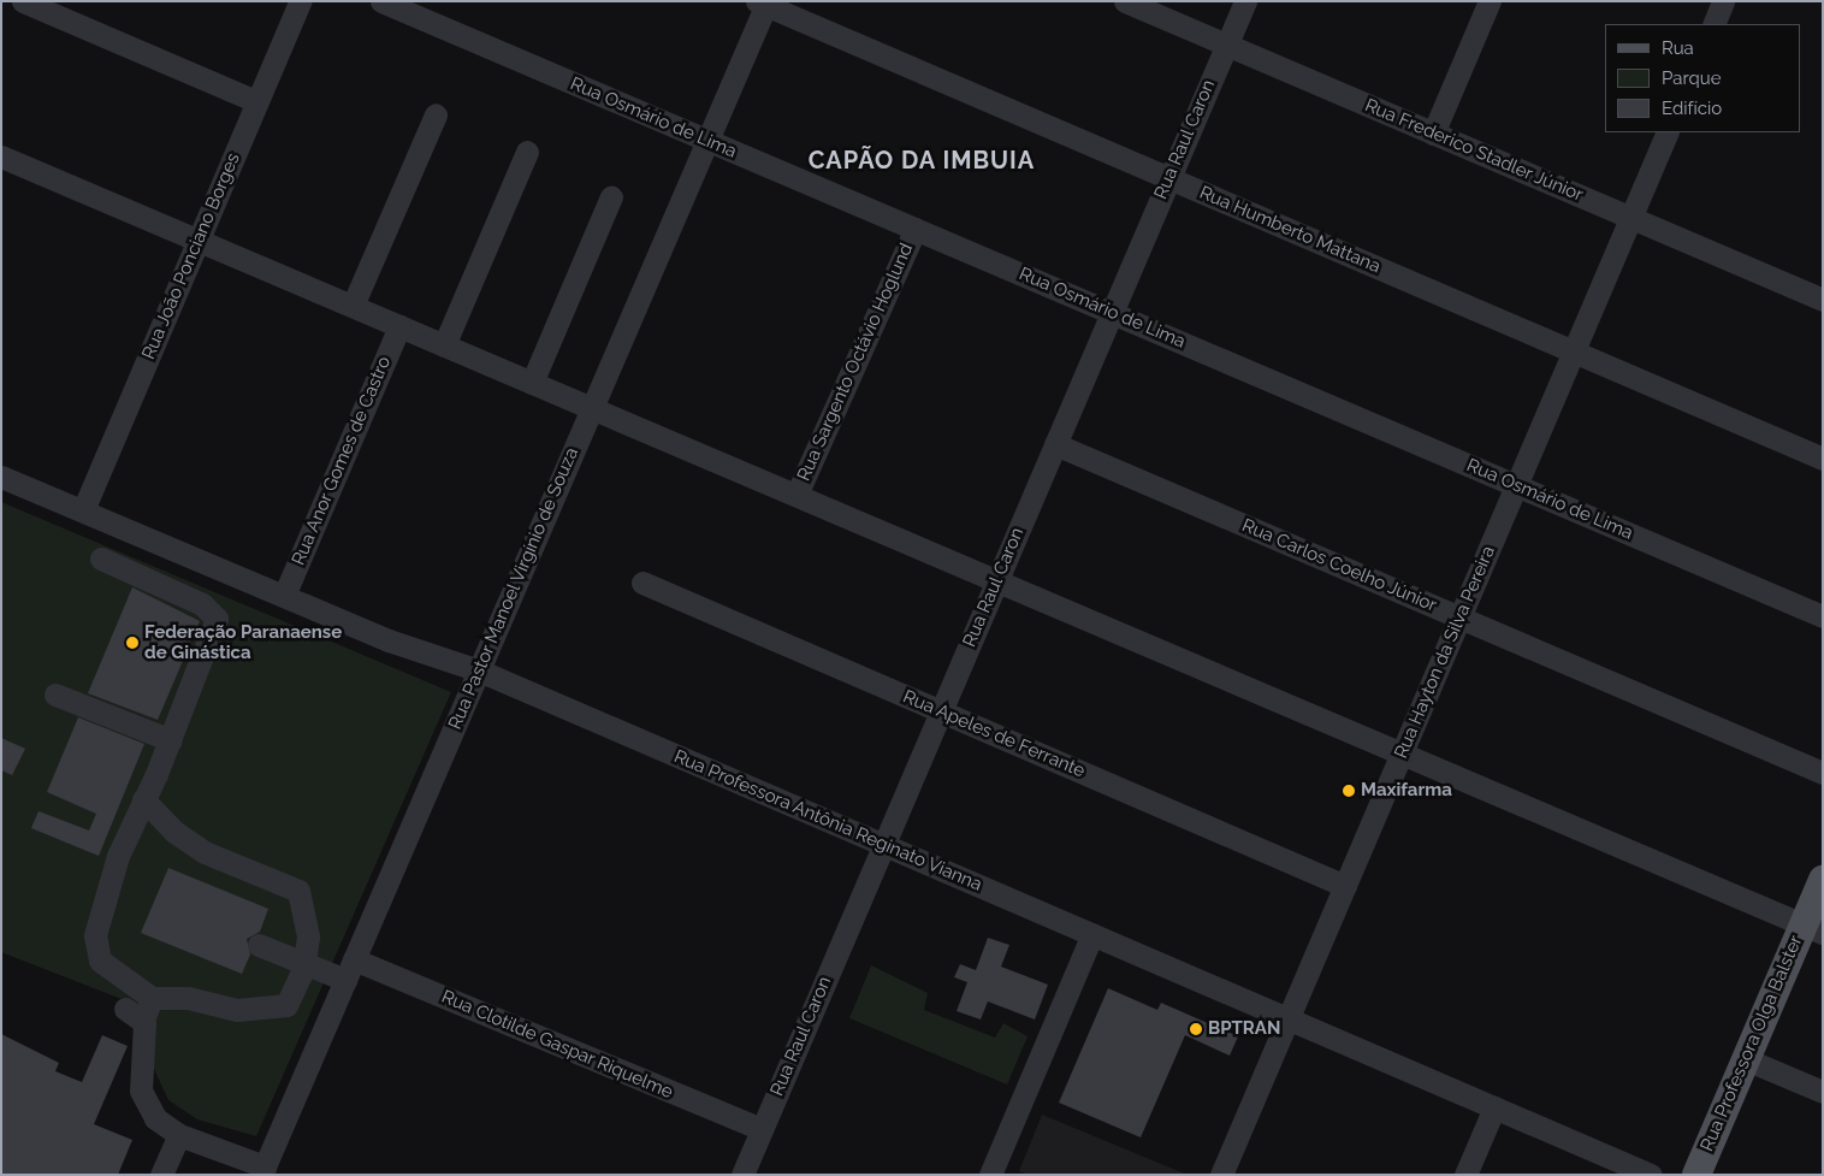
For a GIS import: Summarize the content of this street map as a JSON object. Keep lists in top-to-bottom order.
{
  "streets": {
    "main road": ["Rua Professora Olga Balster"],
    "street": [
      "Rua Osmário de Lima",
      "Rua Raul Caron",
      "Rua Frederico Stadler Júnior",
      "Rua Humberto Mattana",
      "Rua João Ponciano Borges",
      "Rua Sargento Octávio Hoglund",
      "Rua Anor Gomes de Castro",
      "Rua Carlos Coelho Júnior",
      "Rua Pastor Manoel Virgínio de Souza",
      "Rua Hayton da Silva Pereira",
      "Rua Apeles de Ferrante",
      "Rua Professora Antônia Reginato Vianna",
      "Rua Clotilde Gaspar Riquelme"
    ]
  },
  "crossings": [
    ["Rua Osmário de Lima", "Rua Raul Caron"],
    ["Rua Osmário de Lima", "Rua Sargento Octávio Hoglund"],
    ["Rua Osmário de Lima", "Rua Pastor Manoel Virgínio de Souza"],
    ["Rua Osmário de Lima", "Rua Hayton da Silva Pereira"],
    ["Rua Raul Caron", "Rua Frederico Stadler Júnior"],
    ["Rua Raul Caron", "Rua Humberto Mattana"],
    ["Rua Raul Caron", "Rua Carlos Coelho Júnior"],
    ["Rua Raul Caron", "Rua Apeles de Ferrante"],
    ["Rua Raul Caron", "Rua Professora Antônia Reginato Vianna"],
    ["Rua Raul Caron", "Rua Clotilde Gaspar Riquelme"],
    ["Rua Frederico Stadler Júnior", "Rua Hayton da Silva Pereira"],
    ["Rua Humberto Mattana", "Rua Pastor Manoel Virgínio de Souza"],
    ["Rua Humberto Mattana", "Rua Hayton da Silva Pereira"],
    ["Rua João Ponciano Borges", "Rua Professora Antônia Reginato Vianna"],
    ["Rua Anor Gomes de Castro", "Rua Professora Antônia Reginato Vianna"],
    ["Rua Carlos Coelho Júnior", "Rua Hayton da Silva Pereira"],
    ["Rua Pastor Manoel Virgínio de Souza", "Rua Professora Antônia Reginato Vianna"],
    ["Rua Pastor Manoel Virgínio de Souza", "Rua Clotilde Gaspar Riquelme"],
    ["Rua Hayton da Silva Pereira", "Rua Apeles de Ferrante"],
    ["Rua Hayton da Silva Pereira", "Rua Professora Antônia Reginato Vianna"]
  ],
  "districts": ["CAPÃO DA IMBUIA"],
  "places": ["Federação Paranaense de Ginástica", "Maxifarma", "BPTRAN"],
  "legend": ["Rua", "Parque", "Edifício"]
}
